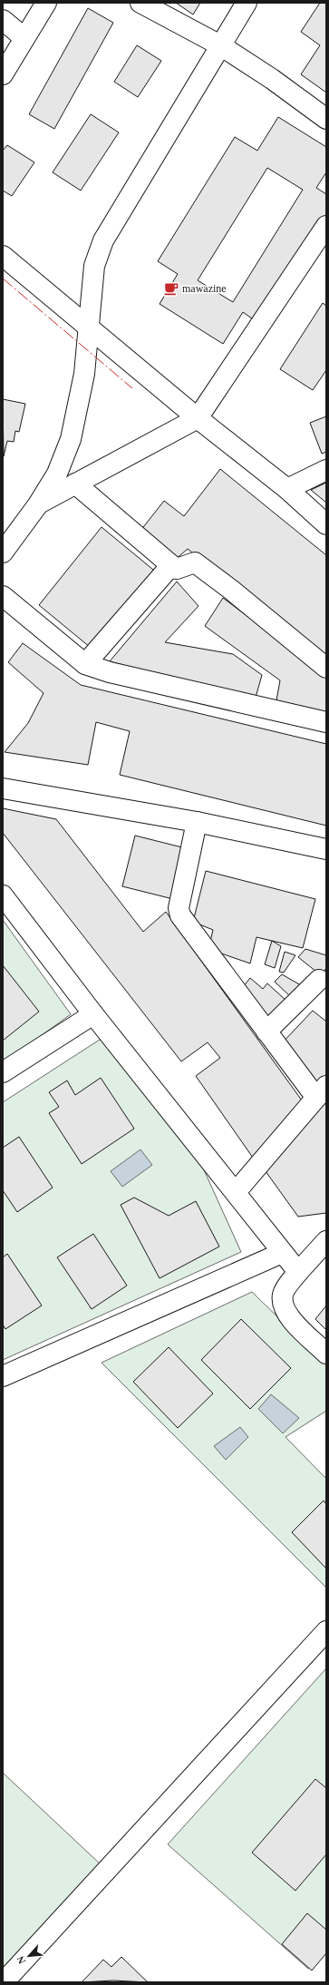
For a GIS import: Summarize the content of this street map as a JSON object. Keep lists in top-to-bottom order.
{
  "places": {
    "cafe": ["mawazine"]
  },
  "north": "bottom left"
}
